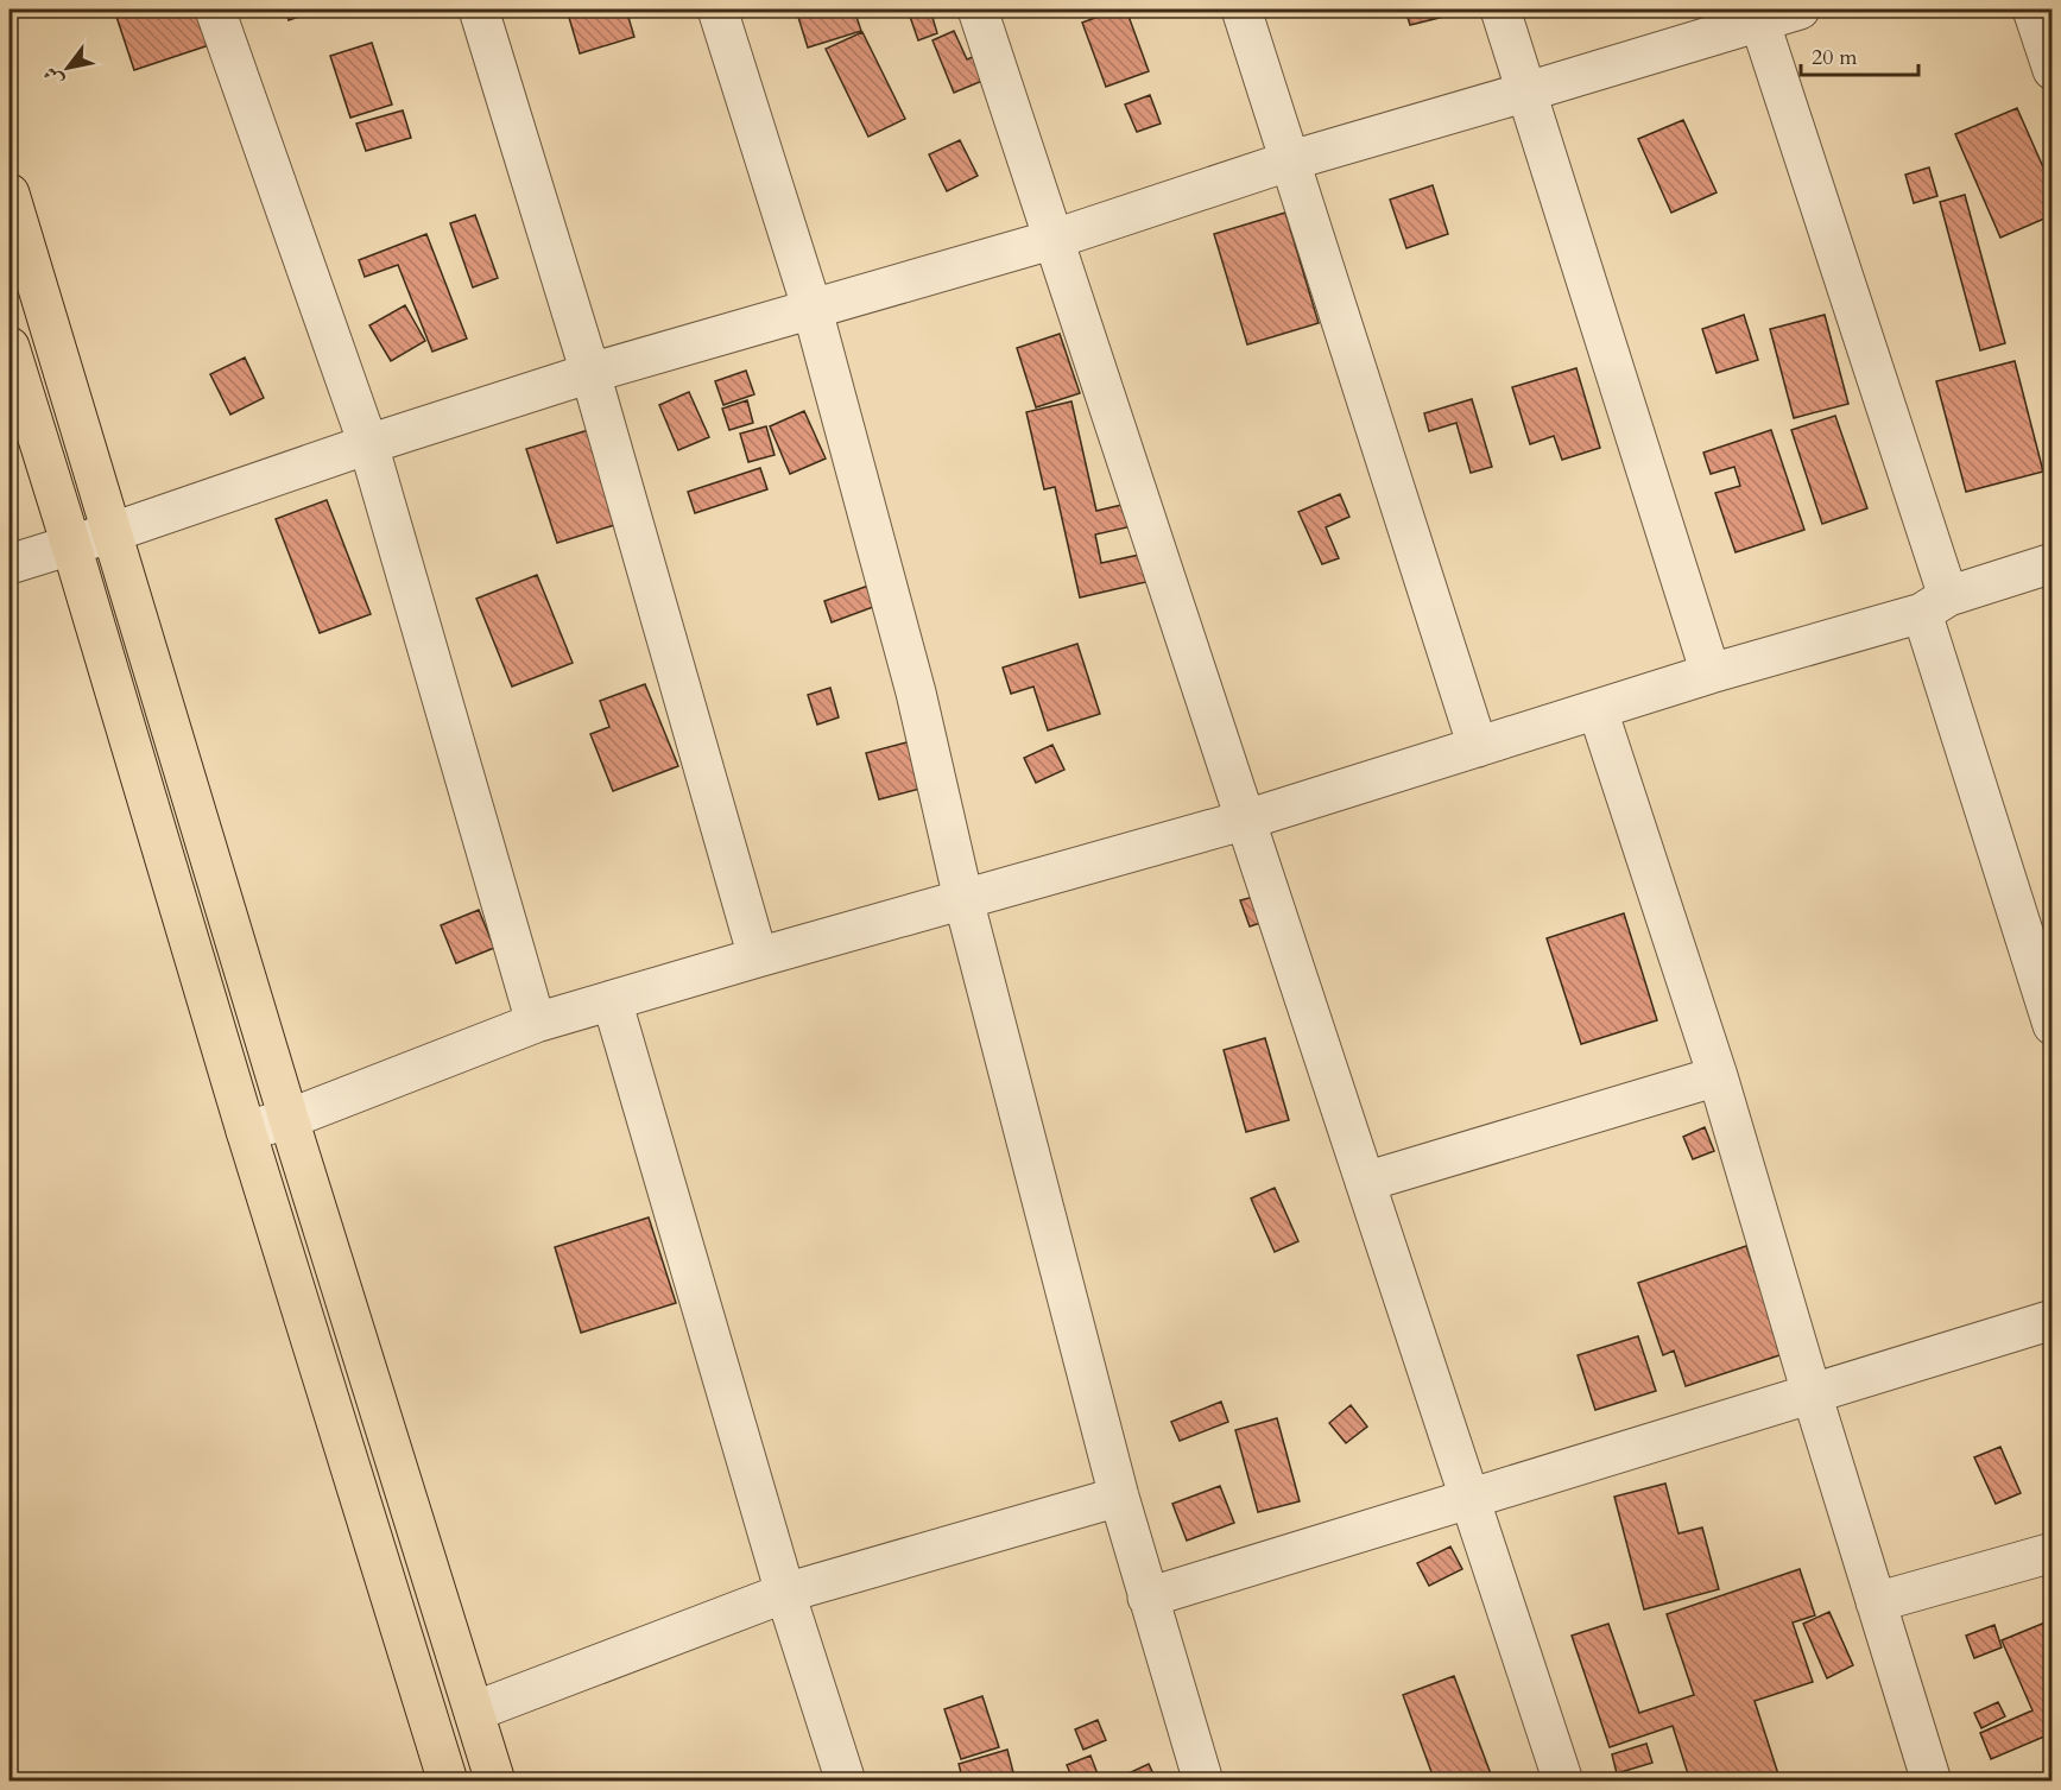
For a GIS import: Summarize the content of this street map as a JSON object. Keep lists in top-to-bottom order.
{
  "scale_bar": "20 m",
  "north": "bottom left"
}
